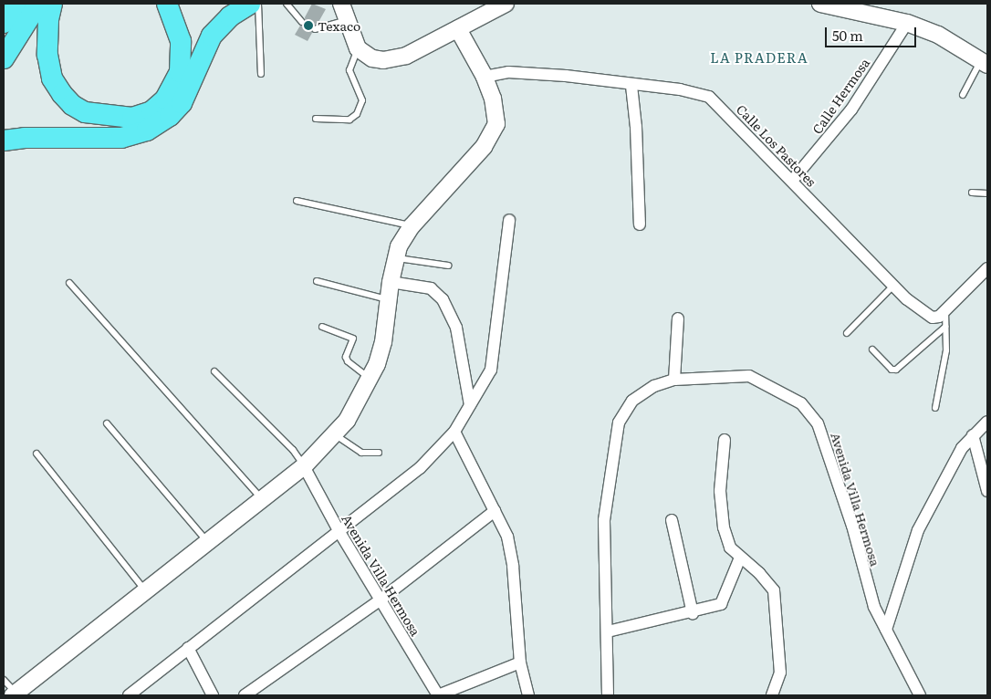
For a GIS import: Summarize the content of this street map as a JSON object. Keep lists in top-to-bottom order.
{
  "streets": {
    "street": ["Calle Hermosa", "Calle Los Pastores", "Avenida Villa Hermosa"]
  },
  "crossings": [
    ["Calle Hermosa", "Calle Los Pastores"]
  ],
  "districts": ["LA PRADERA"],
  "places": ["Texaco"],
  "scale_bar": "50 m"
}
